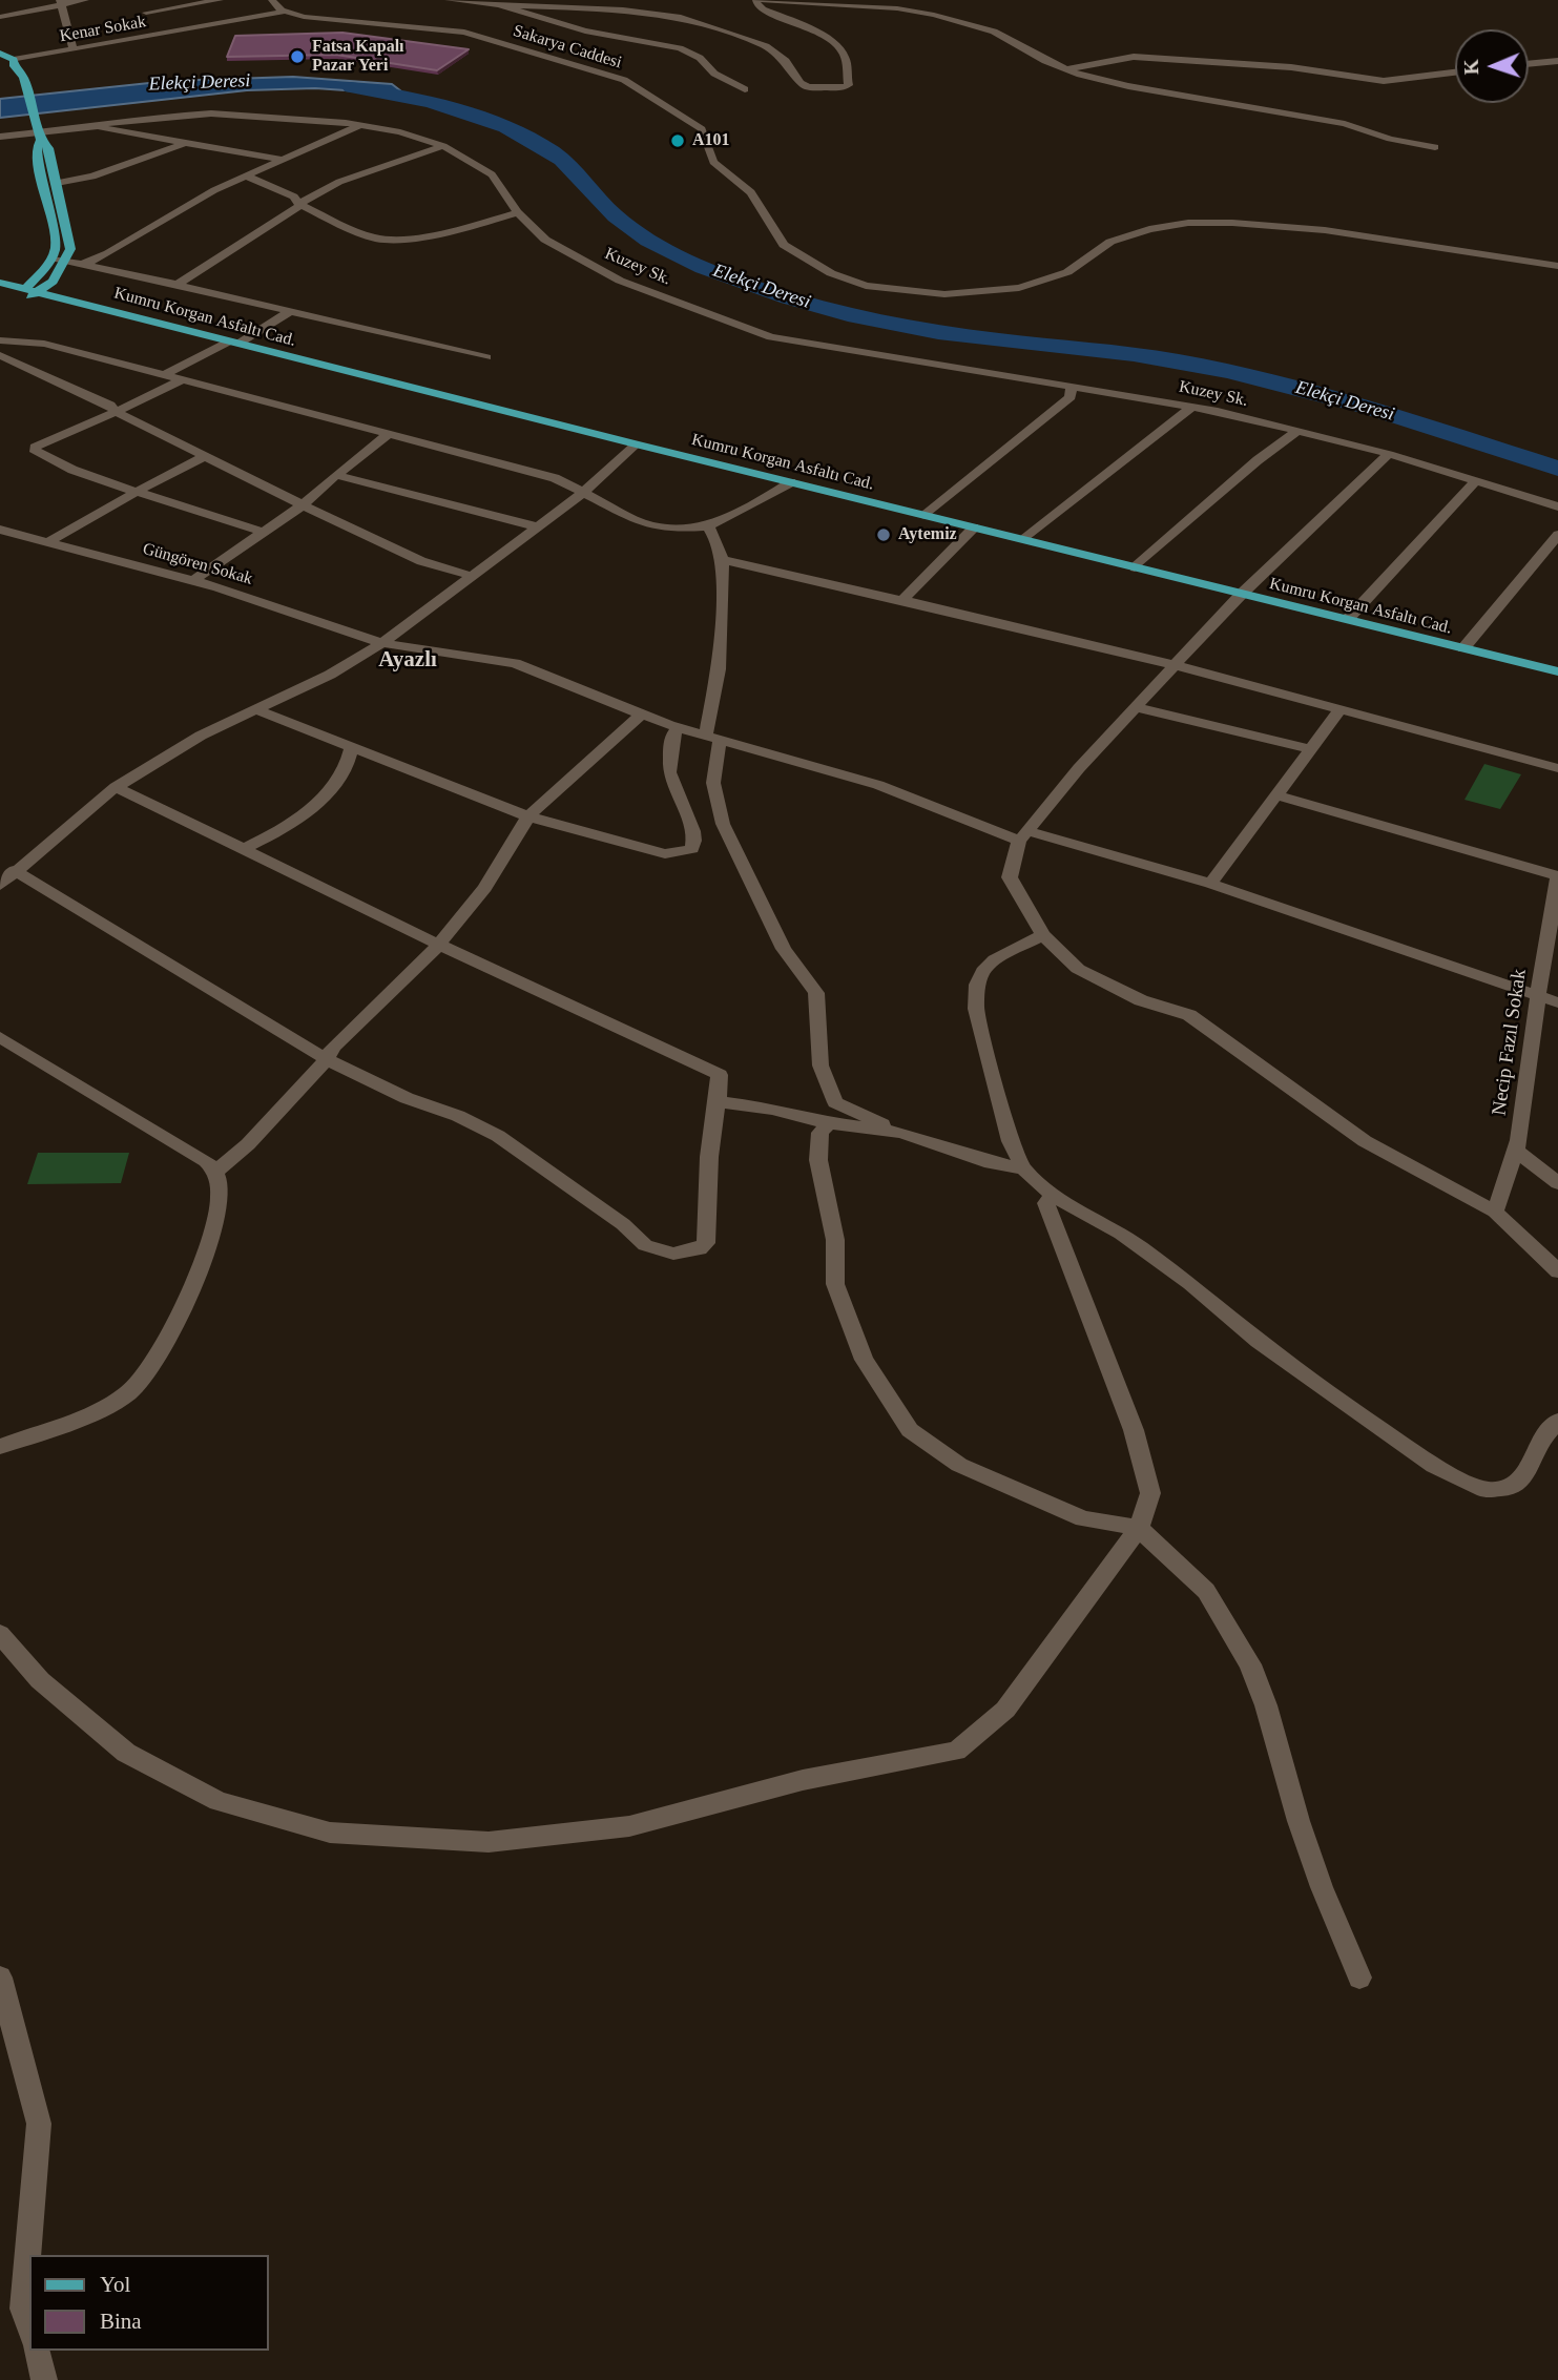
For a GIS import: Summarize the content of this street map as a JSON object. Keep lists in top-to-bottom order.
{
  "streets": {
    "main road": ["Kumru Korgan Asfaltı Cad."],
    "street": [
      "Kenar Sokak",
      "Sakarya Caddesi",
      "Kuzey Sk.",
      "Güngören Sokak",
      "Necip Fazıl Sokak"
    ]
  },
  "crossings": [
    ["Kenar Sokak", "Sakarya Caddesi"],
    ["Güngören Sokak", "Necip Fazıl Sokak"]
  ],
  "districts": ["Ayazlı"],
  "water": ["Elekçi Deresi"],
  "places": ["Fatsa Kapalı Pazar Yeri", "A101", "Aytemiz"],
  "legend": ["Yol", "Bina"],
  "north": "left"
}
